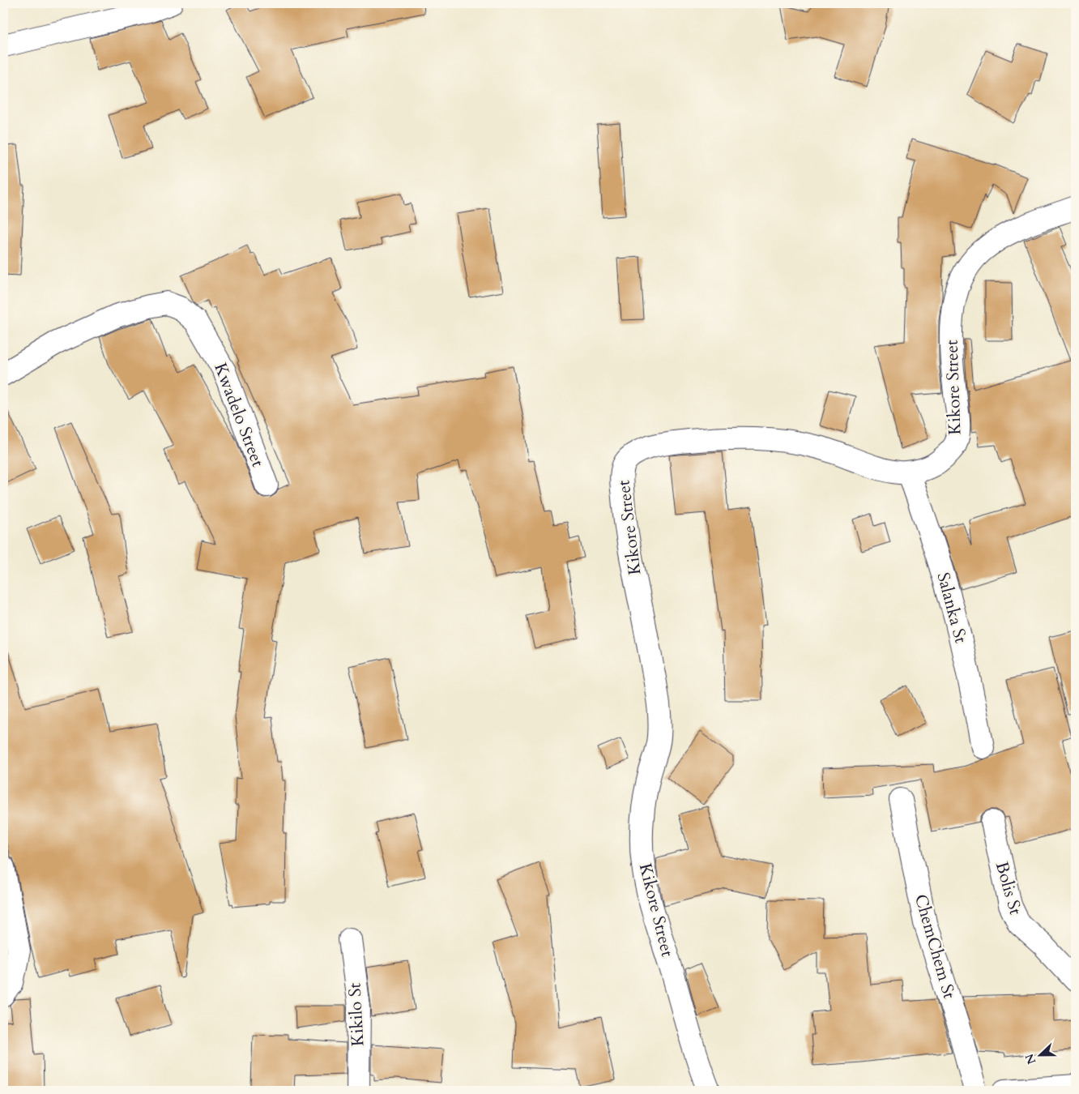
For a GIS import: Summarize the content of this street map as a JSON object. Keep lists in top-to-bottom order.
{
  "streets": {
    "street": [
      "Kikore Street",
      "Kwadelo Street",
      "Salanka St",
      "Bolis St",
      "ChemChem St",
      "Kikilo St"
    ]
  },
  "crossings": [
    ["Kikore Street", "Salanka St"]
  ],
  "north": "left"
}
